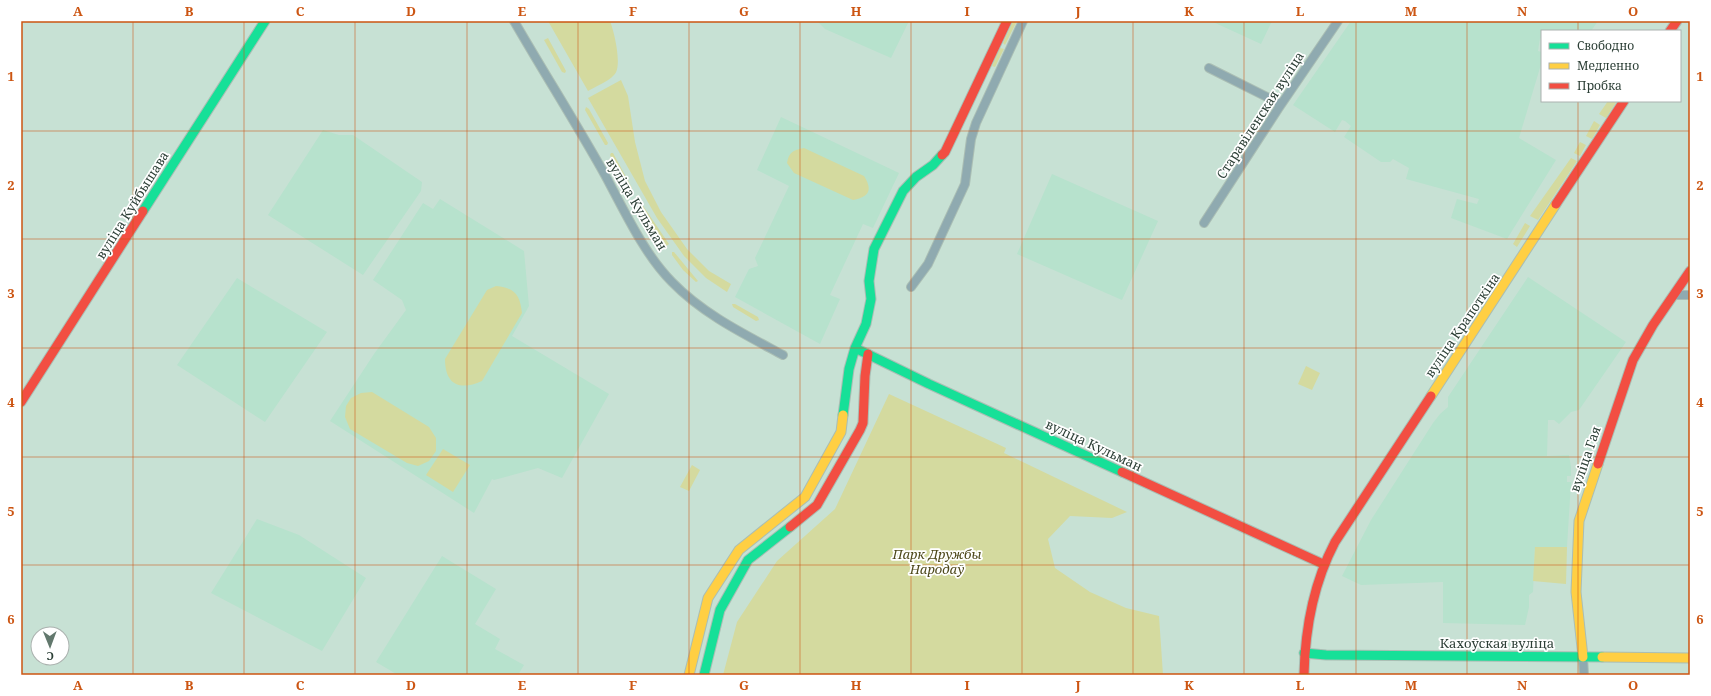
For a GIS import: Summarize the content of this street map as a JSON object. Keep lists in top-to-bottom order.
{
  "streets": {
    "main road": [
      "вуліца Кульман",
      "вуліца Куйбышава",
      "вуліца Крапоткіна",
      "вуліца Гая",
      "Кахоўская вуліца"
    ],
    "street": ["Старавіленская вуліца"]
  },
  "crossings": [
    ["вуліца Кульман", "вуліца Крапоткіна"],
    ["вуліца Крапоткіна", "Кахоўская вуліца"],
    ["вуліца Гая", "Кахоўская вуліца"]
  ],
  "parks": ["Парк Дружбы Народаў"],
  "legend": ["Свободно", "Медленно", "Пробка"],
  "north": "bottom",
  "grid": {
    "columns": [
      "A",
      "B",
      "C",
      "D",
      "E",
      "F",
      "G",
      "H",
      "I",
      "J",
      "K",
      "L",
      "M",
      "N",
      "O"
    ],
    "rows": [
      "1",
      "2",
      "3",
      "4",
      "5",
      "6"
    ]
  }
}
